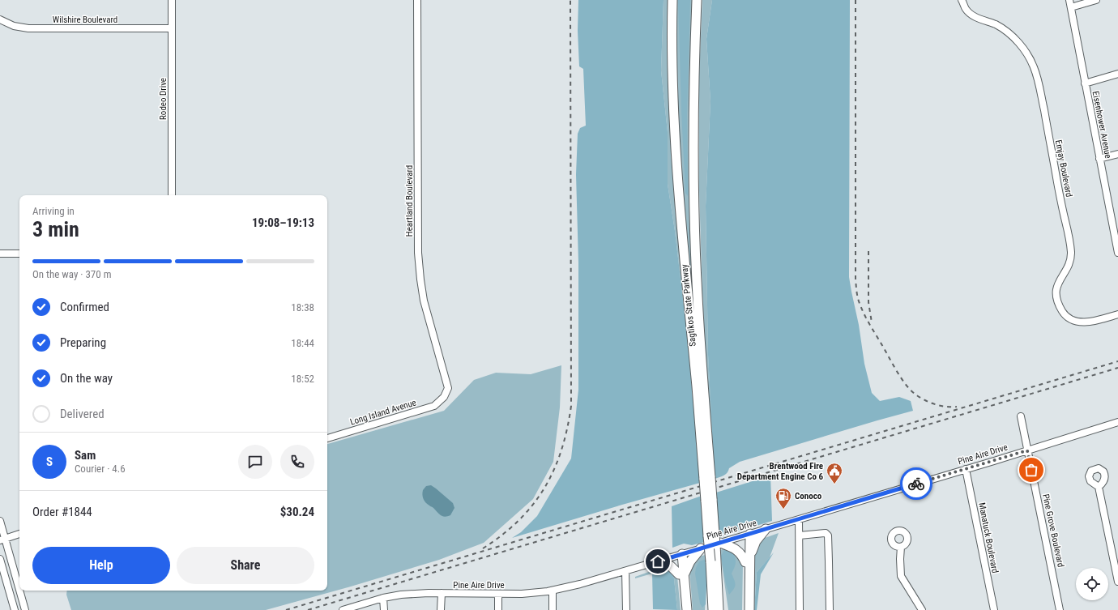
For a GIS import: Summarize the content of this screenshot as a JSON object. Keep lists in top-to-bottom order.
{
  "streets": {
    "highway": ["Sagtikos State Parkway"],
    "street": [
      "Wilshire Boulevard",
      "Rodeo Drive",
      "Eisenhower Avenue",
      "Emjay Boulevard",
      "Heartland Boulevard",
      "Long Island Avenue",
      "Pine Aire Drive",
      "Pine Grove Boulevard",
      "Manatuck Boulevard"
    ]
  },
  "crossings": [
    ["Wilshire Boulevard", "Rodeo Drive"],
    ["Heartland Boulevard", "Long Island Avenue"],
    ["Pine Aire Drive", "Pine Grove Boulevard"],
    ["Pine Aire Drive", "Manatuck Boulevard"]
  ],
  "places": {
    "public building": ["Brentwood Fire Department Engine Co 6"],
    "fuel station": ["Conoco"]
  },
  "page": {
    "heading": ["3 min", "Arriving in", "19:08–19:13"],
    "panel": [
      "Sam",
      "Courier · 4.6",
      "Order #1844",
      "$30.24"
    ],
    "bar": "On the way · 370 m",
    "list": [
      ["Confirmed", "18:38"],
      ["Preparing", "18:44"],
      ["On the way", "18:52"],
      "Delivered"
    ],
    "round": "S",
    "buttons": ["Help", "Share"]
  }
}
